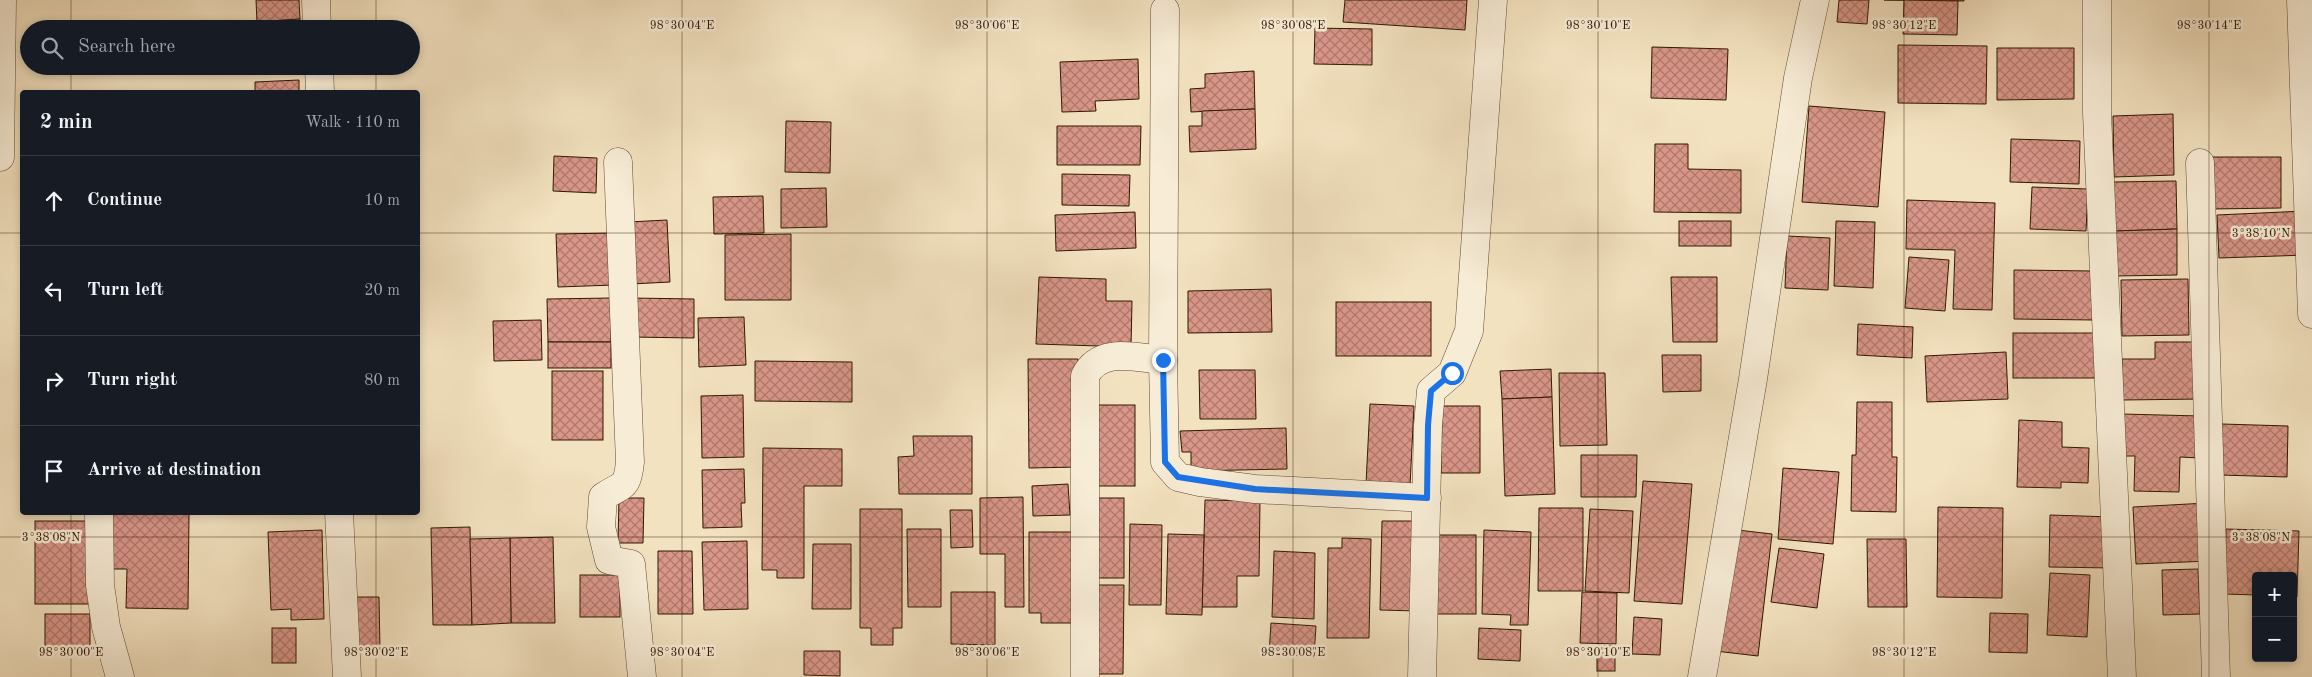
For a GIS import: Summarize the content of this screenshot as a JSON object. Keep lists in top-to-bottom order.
{
  "page": {
    "search": "Search here",
    "heading": ["2 min", "Walk · 110 m"],
    "list": [
      ["Continue", "10 m"],
      ["Turn left", "20 m"],
      ["Turn right", "80 m"],
      "Arrive at destination"
    ],
    "map_buttons": ["+", "−"]
  },
  "coordinates": [
    "98°30'04\"E",
    "98°30'06\"E",
    "98°30'08\"E",
    "98°30'10\"E",
    "98°30'12\"E",
    "98°30'14\"E",
    "3°38'10\"N",
    "3°38'08\"N",
    "98°30'00\"E",
    "98°30'02\"E"
  ]
}
